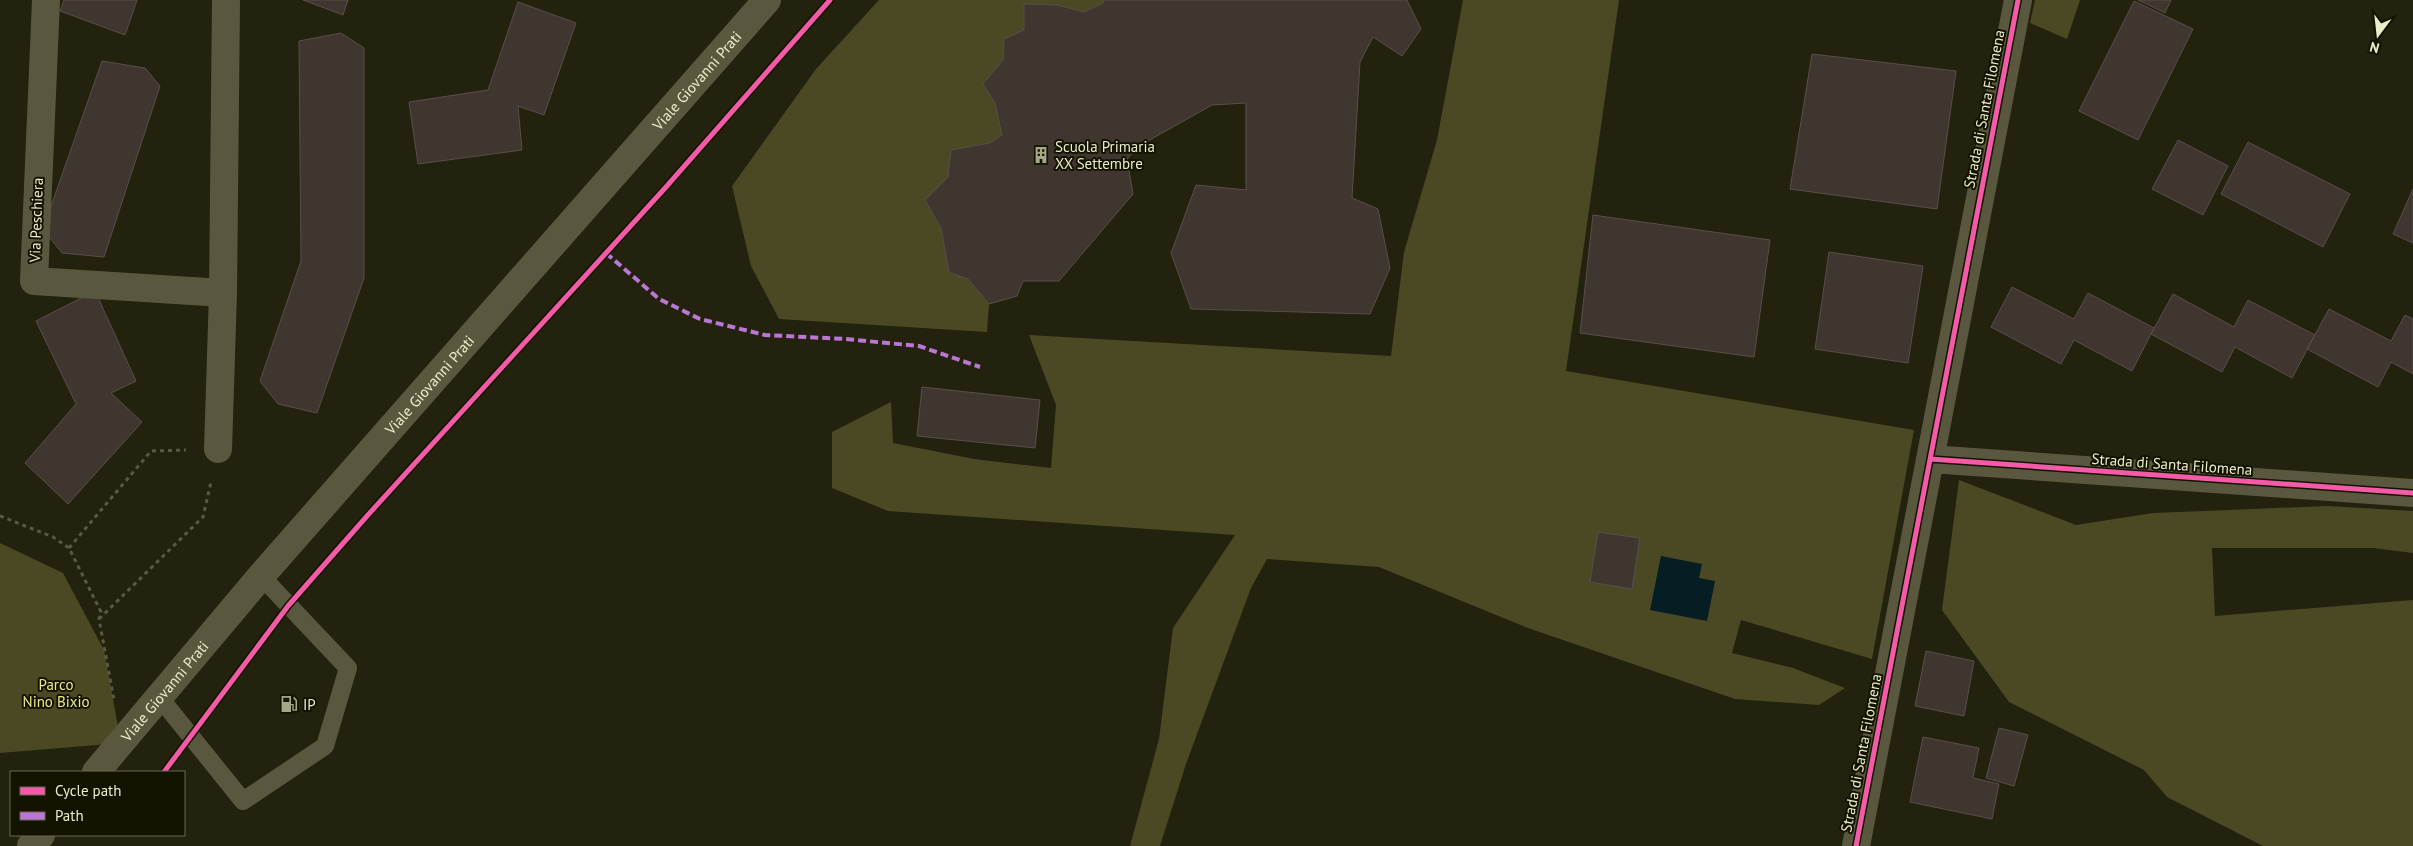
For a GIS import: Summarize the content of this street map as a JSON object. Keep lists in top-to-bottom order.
{
  "streets": {
    "street": ["Viale Giovanni Prati", "Strada di Santa Filomena", "Via Peschiera"]
  },
  "parks": ["Parco Nino Bixio"],
  "places": {
    "building": ["Scuola Primaria XX Settembre"],
    "fuel station": ["IP"]
  },
  "legend": ["Cycle path", "Path"],
  "north": "bottom"
}
